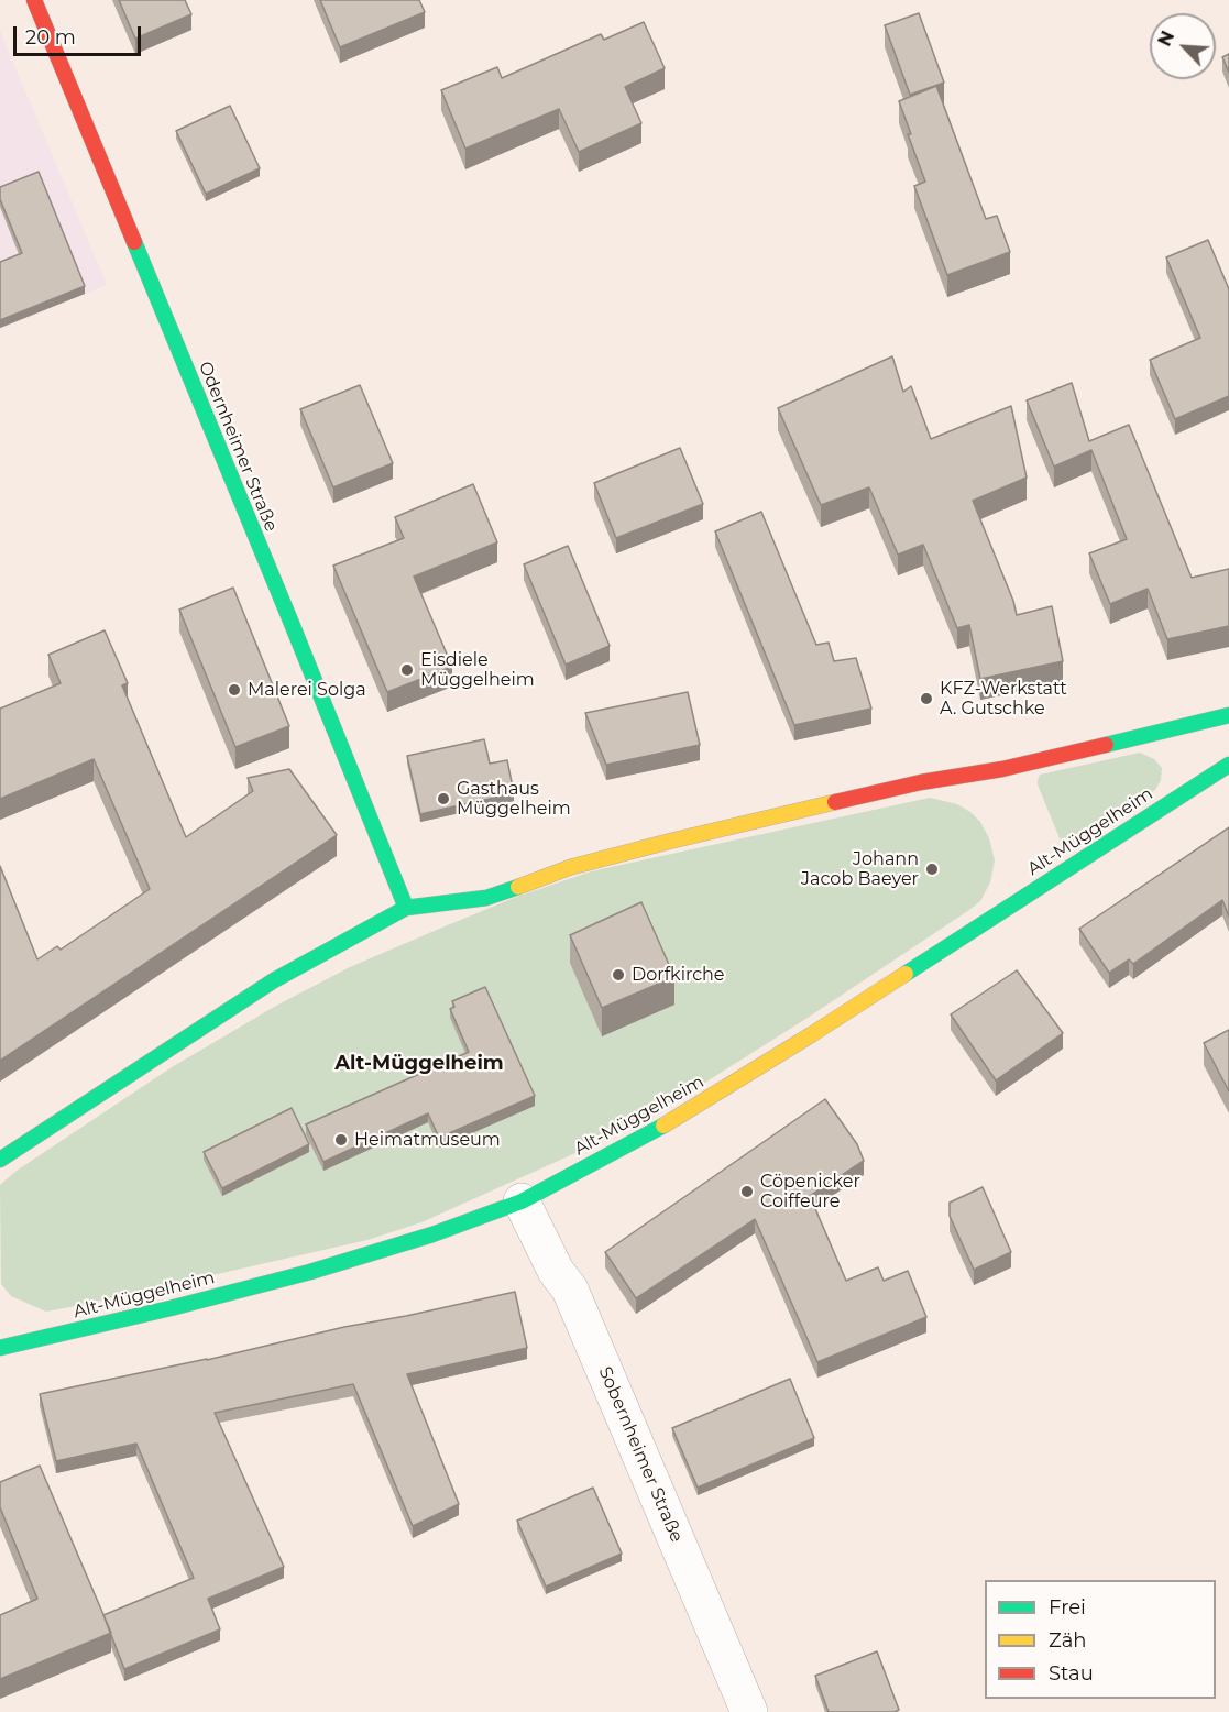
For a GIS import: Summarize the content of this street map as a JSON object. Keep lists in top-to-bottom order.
{
  "streets": {
    "main road": ["Odernheimer Straße", "Alt-Müggelheim"],
    "street": ["Sobernheimer Straße"]
  },
  "crossings": [
    ["Alt-Müggelheim", "Sobernheimer Straße"]
  ],
  "districts": ["Alt-Müggelheim"],
  "places": [
    "Eisdiele Müggelheim",
    "Malerei Solga",
    "KFZ-Werkstatt A. Gutschke",
    "Gasthaus Müggelheim",
    "Johann Jacob Baeyer",
    "Dorfkirche",
    "Heimatmuseum",
    "Cöpenicker Coiffeure"
  ],
  "legend": ["Frei", "Zäh", "Stau"],
  "scale_bar": "20 m",
  "north": "top left"
}
